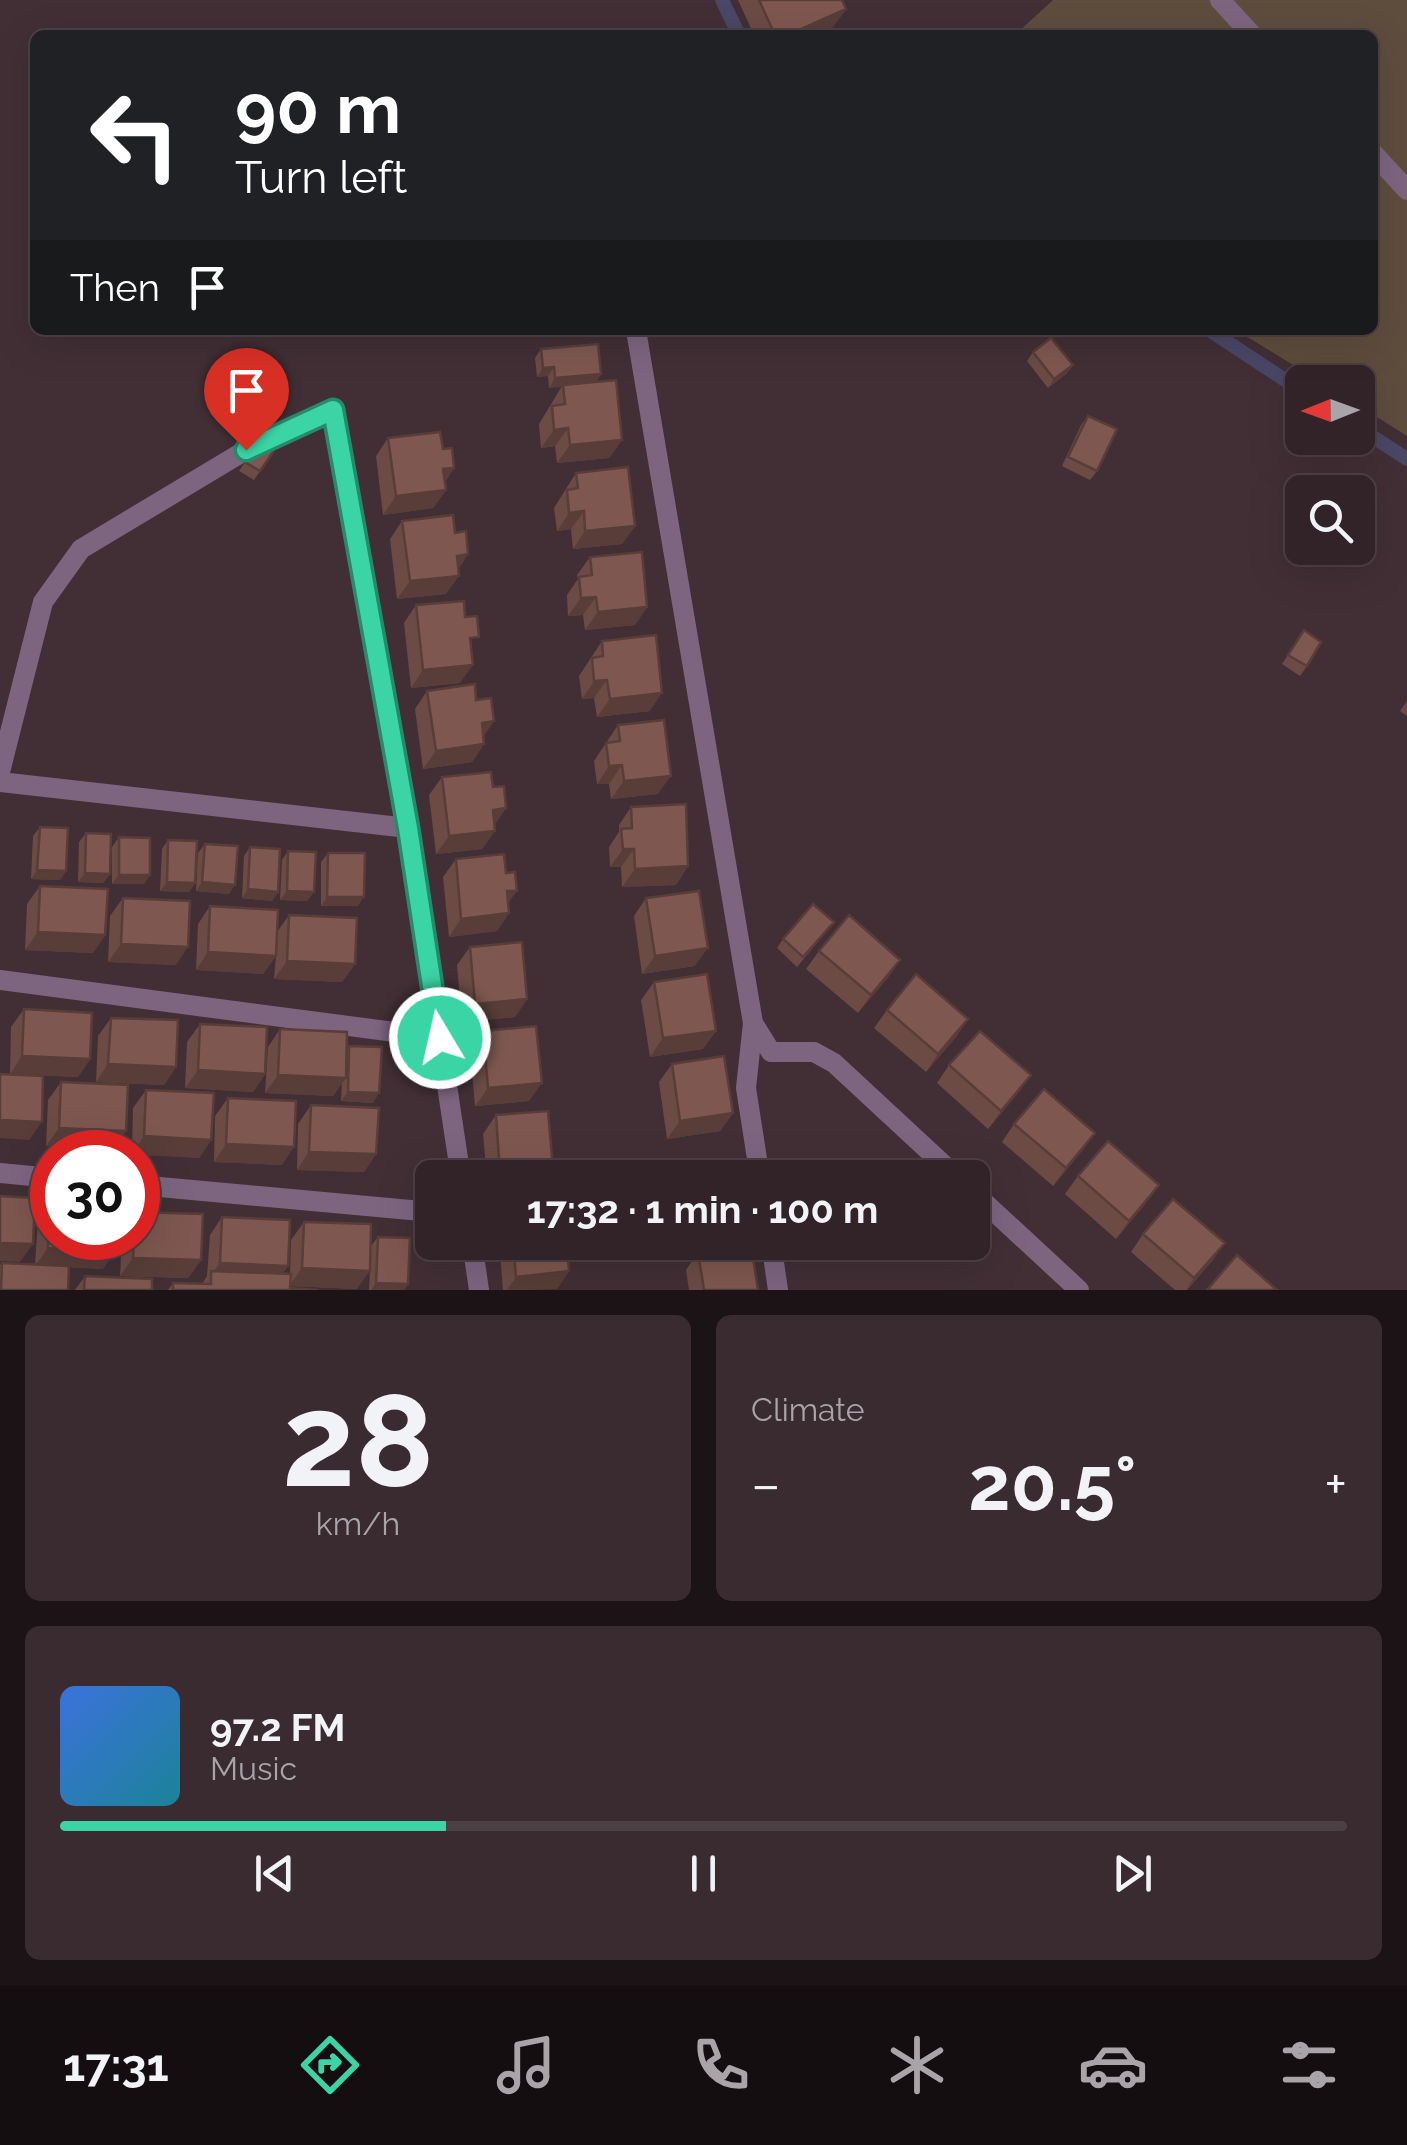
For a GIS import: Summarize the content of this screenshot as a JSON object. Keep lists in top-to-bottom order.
{
  "north": "left",
  "page": {
    "turn": ["90 m", "Turn left"],
    "then": "Then",
    "limit": "30",
    "trip": "17:32 · 1 min · 100 m",
    "tile": [
      ["28", "km/h"],
      "Climate"
    ],
    "heat": ["−", "20.5°", "+"],
    "song": ["97.2 FM", "Music"],
    "tabs": "17:31"
  }
}
